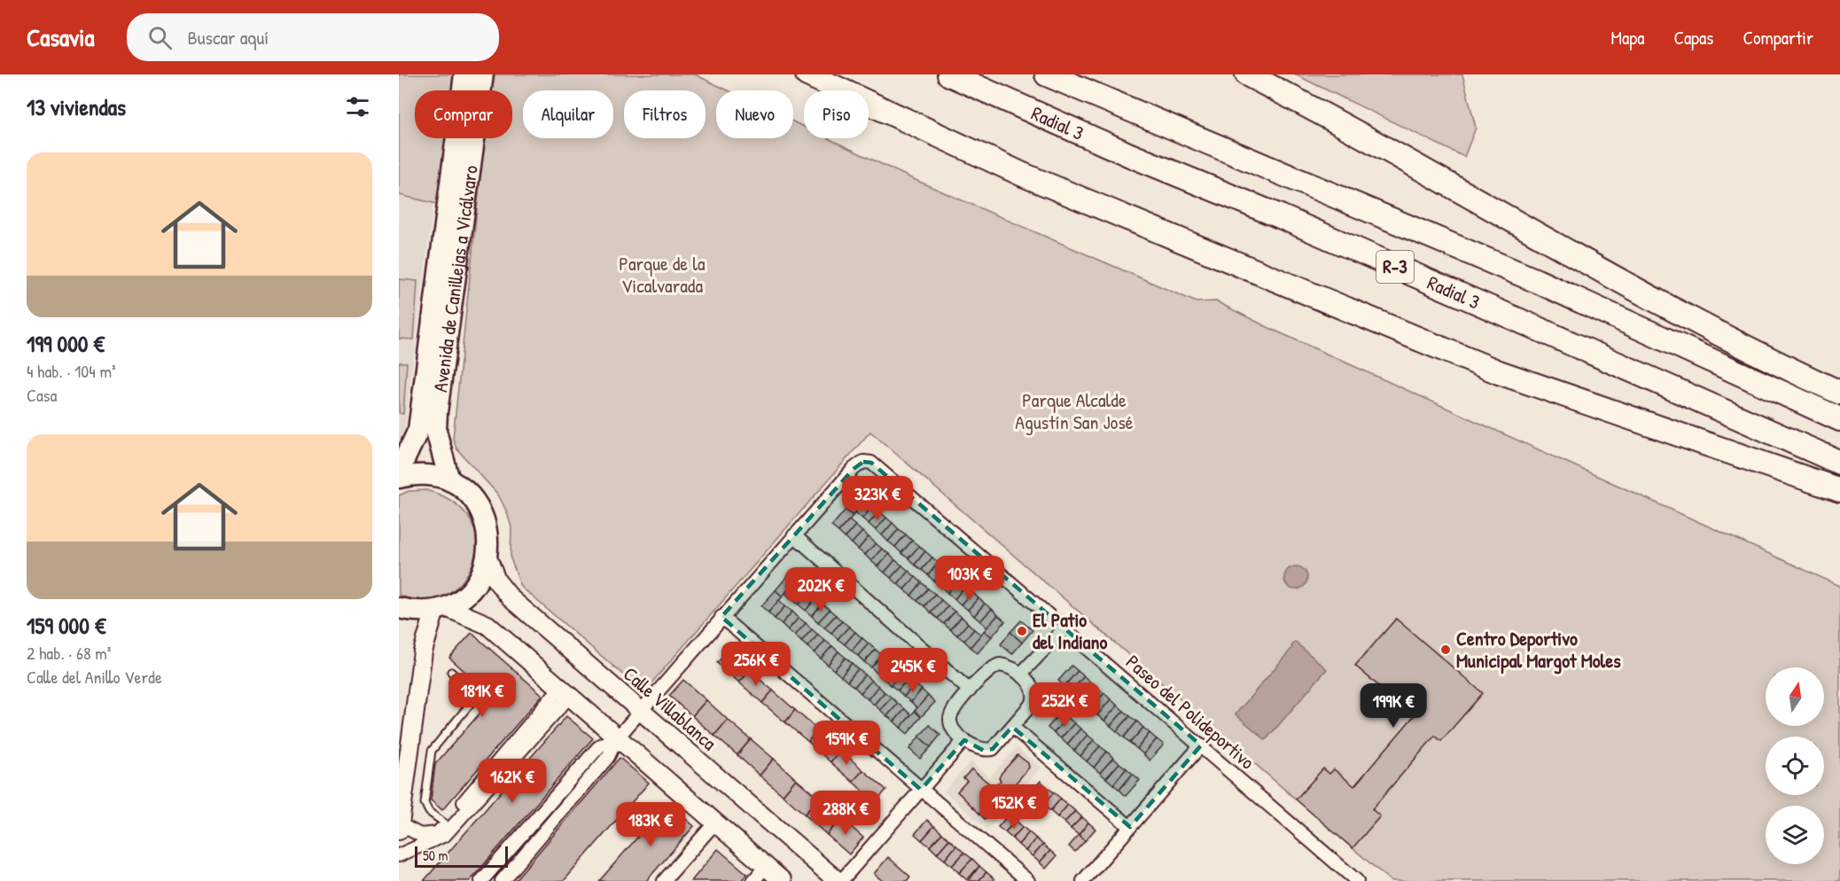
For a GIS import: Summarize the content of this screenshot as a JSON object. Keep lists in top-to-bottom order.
{
  "streets": {
    "highway": ["Radial 3", "R-3"],
    "main road": ["Avenida de Canillejas a Vicálvaro", "Calle Villablanca"],
    "street": ["Paseo del Polideportivo"]
  },
  "parks": ["Parque de la Vicalvarada", "Parque Alcalde Agustín San José"],
  "places": ["El Patio del Indiano", "Centro Deportivo Municipal Margot Moles"],
  "scale_bar": "50 m",
  "north": "top",
  "page": {
    "header": "Casavia",
    "search": "Buscar aquí",
    "nav": ["Mapa", "Capas", "Compartir"],
    "heading": "13 viviendas",
    "chip": [
      "Comprar",
      "Alquilar",
      "Filtros",
      "Nuevo",
      "Piso"
    ],
    "list": [
      {
        "name": "199 000 €",
        "note": "4 hab. · 104 m² · Casa"
      },
      {
        "name": "159 000 €",
        "note": "2 hab. · 68 m² · Calle del Anillo Verde"
      }
    ],
    "price": [
      "323K €",
      "103K €",
      "202K €",
      "256K €",
      "245K €",
      "181K €",
      "252K €",
      "199K €",
      "159K €",
      "162K €",
      "152K €",
      "288K €",
      "183K €"
    ],
    "scale": "50 m"
  }
}
